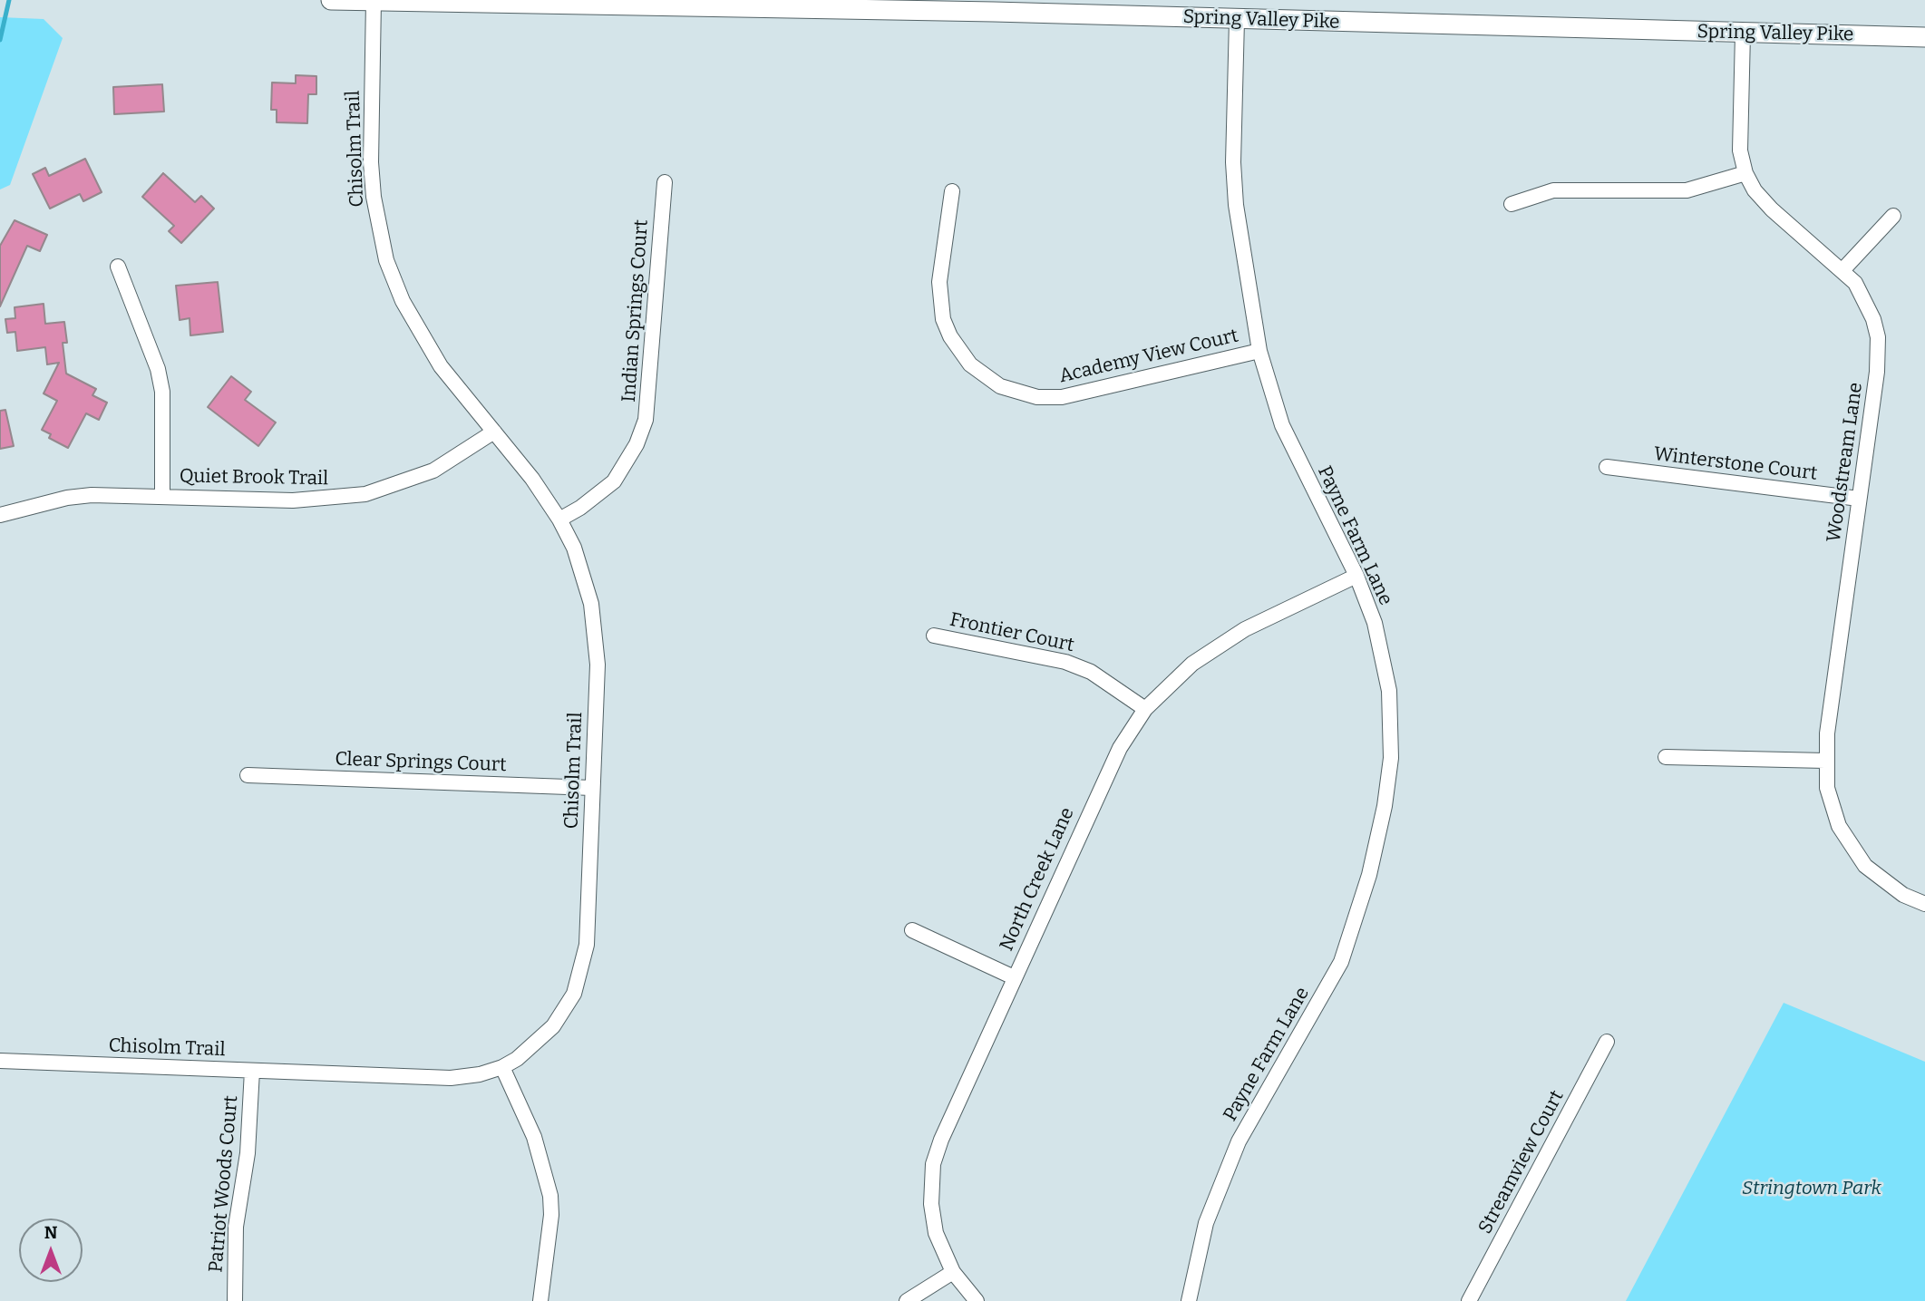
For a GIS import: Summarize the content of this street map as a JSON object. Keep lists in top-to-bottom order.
{
  "streets": {
    "street": [
      "Spring Valley Pike",
      "Chisolm Trail",
      "Indian Springs Court",
      "Academy View Court",
      "Woodstream Lane",
      "Winterstone Court",
      "Quiet Brook Trail",
      "Payne Farm Lane",
      "Frontier Court",
      "Clear Springs Court",
      "North Creek Lane",
      "Streamview Court",
      "Patriot Woods Court"
    ]
  },
  "crossings": [
    ["Spring Valley Pike", "Chisolm Trail"],
    ["Spring Valley Pike", "Woodstream Lane"],
    ["Spring Valley Pike", "Payne Farm Lane"],
    ["Chisolm Trail", "Indian Springs Court"],
    ["Chisolm Trail", "Quiet Brook Trail"],
    ["Chisolm Trail", "Clear Springs Court"],
    ["Chisolm Trail", "Patriot Woods Court"],
    ["Academy View Court", "Payne Farm Lane"],
    ["Woodstream Lane", "Winterstone Court"],
    ["Payne Farm Lane", "North Creek Lane"],
    ["Frontier Court", "North Creek Lane"]
  ],
  "parks": ["Stringtown Park"],
  "north": "top"
}
